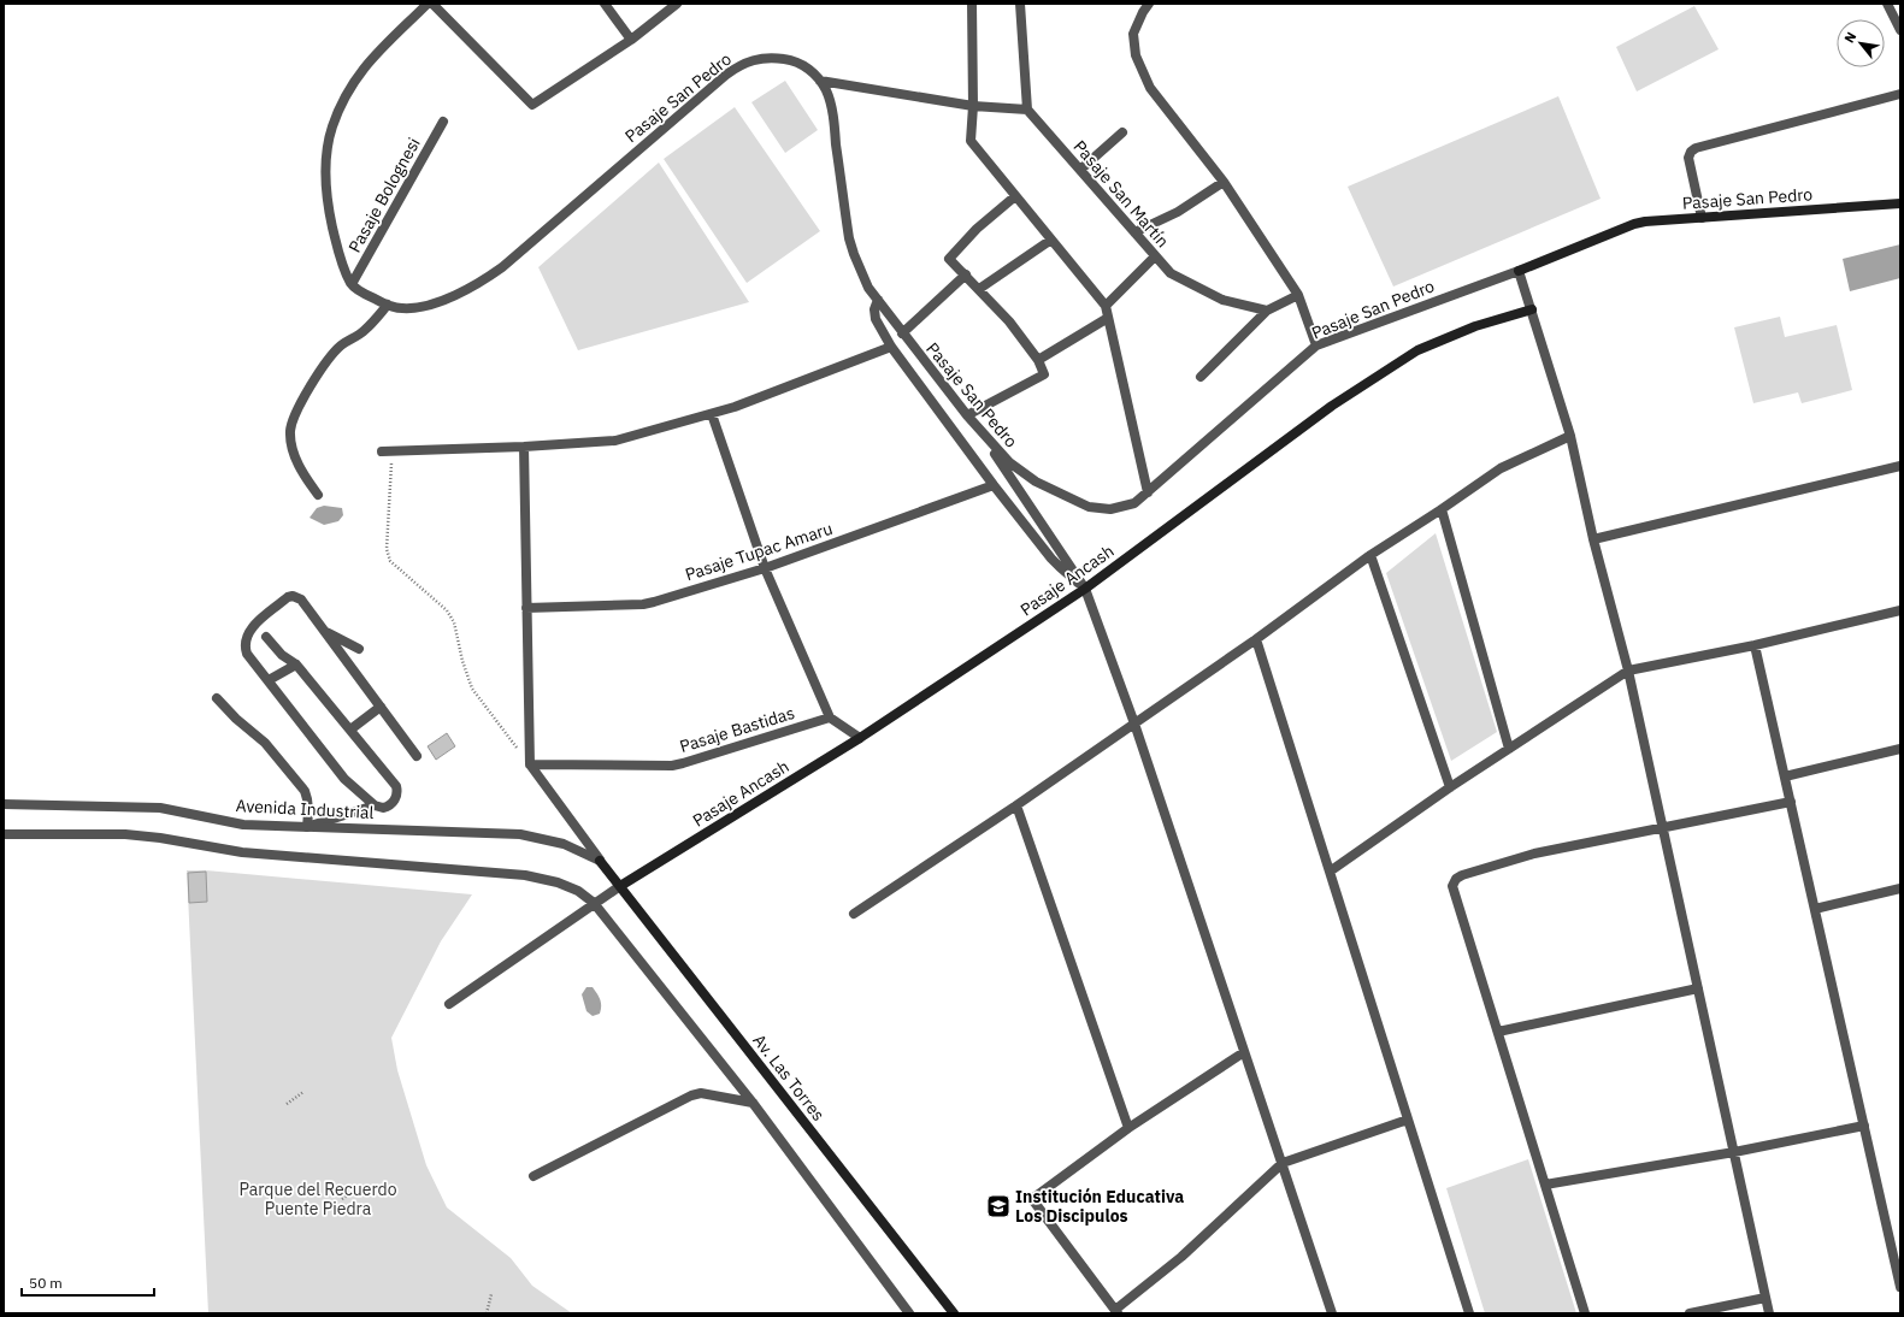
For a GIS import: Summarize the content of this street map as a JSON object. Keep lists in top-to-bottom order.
{
  "streets": {
    "street": [
      "Pasaje San Pedro",
      "Pasaje San Martín",
      "Pasaje Bolognesi",
      "Pasaje Tupac Amaru",
      "Pasaje Ancash",
      "Pasaje Bastidas",
      "Avenida Industrial",
      "Av. Las Torres"
    ]
  },
  "crossings": [
    ["Pasaje San Pedro", "Pasaje Bolognesi"],
    ["Pasaje Ancash", "Av. Las Torres"],
    ["Avenida Industrial", "Av. Las Torres"]
  ],
  "parks": ["Parque del Recuerdo Puente Piedra"],
  "places": {
    "school or university": ["Institución Educativa Los Discipulos"]
  },
  "scale_bar": "50 m",
  "north": "top left"
}
